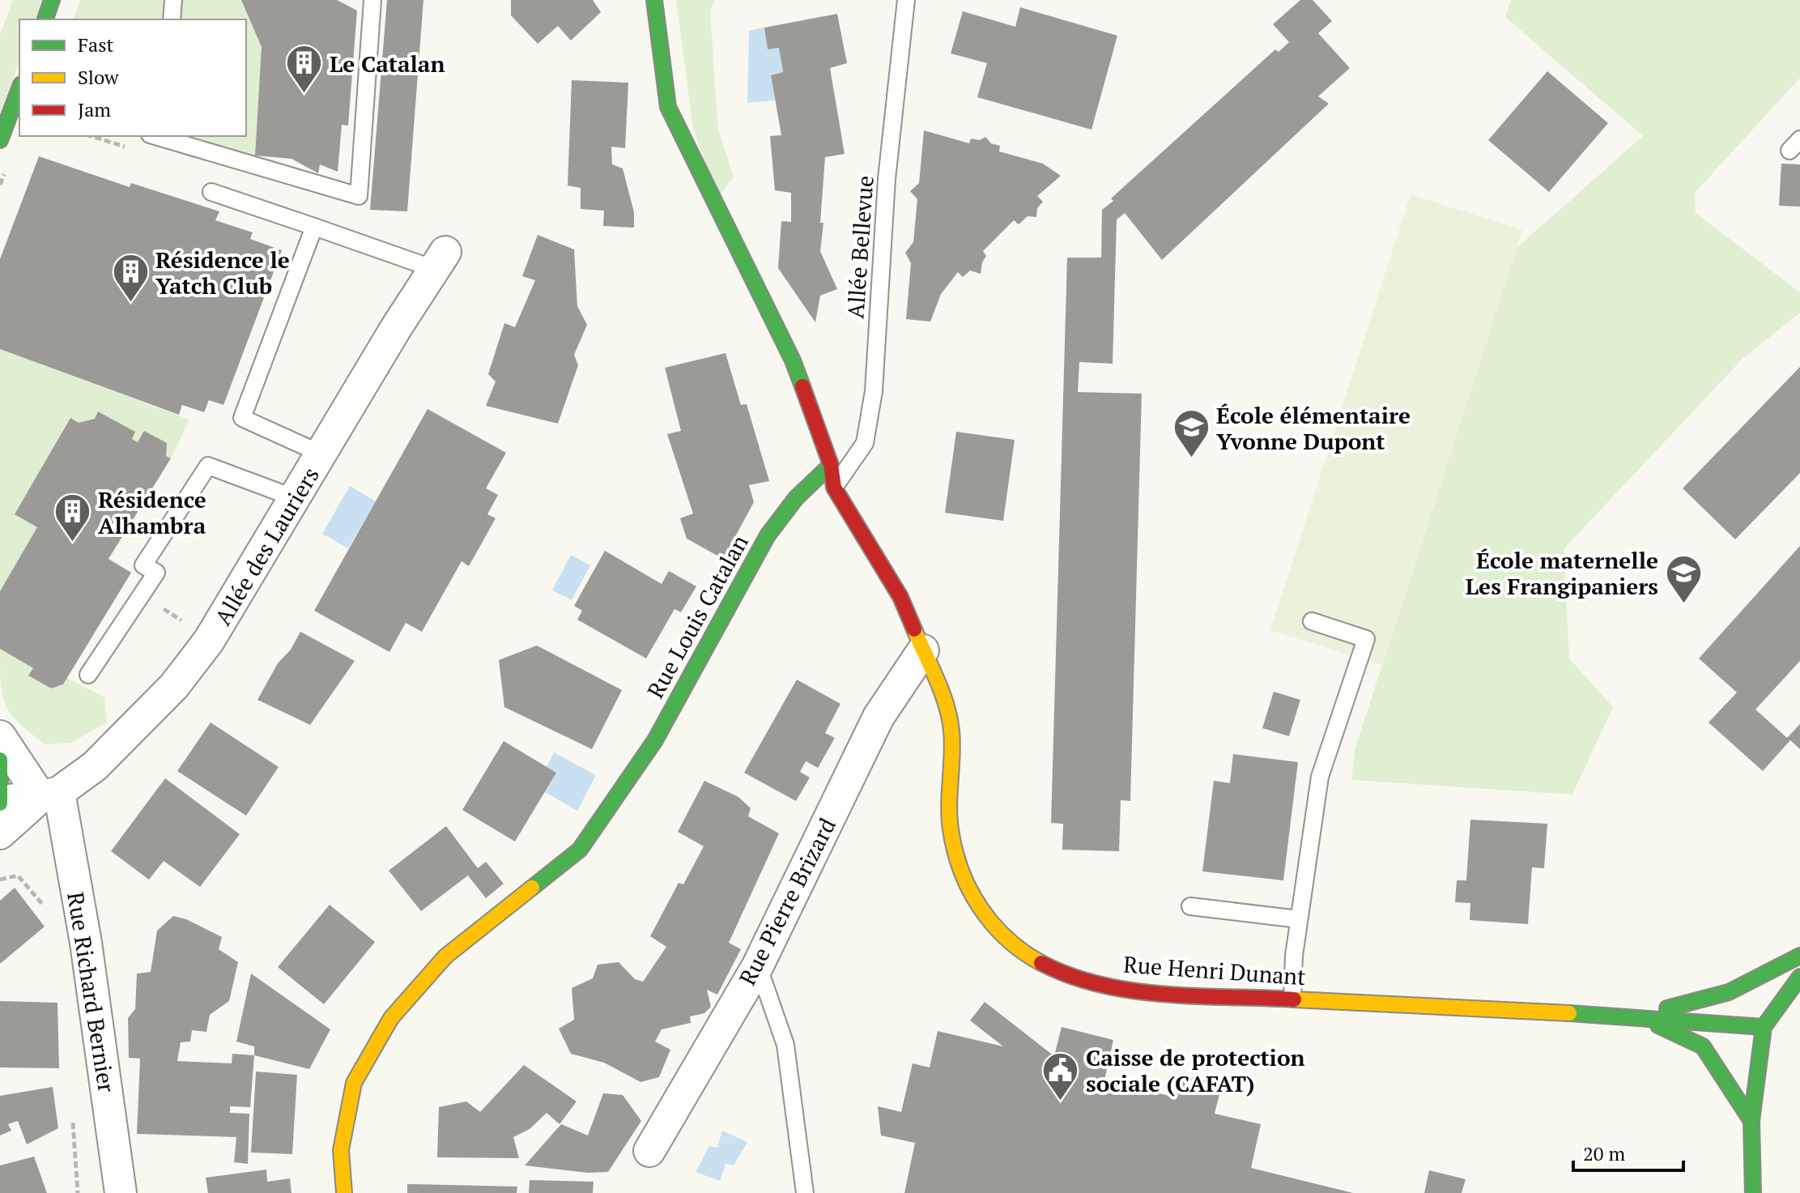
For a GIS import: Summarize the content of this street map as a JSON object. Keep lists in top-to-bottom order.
{
  "streets": {
    "street": [
      "Allée des Lauriers",
      "Rue Louis Catalan",
      "Rue Pierre Brizard",
      "Rue Henri Dunant",
      "Rue Richard Bernier"
    ],
    "lane": ["Allée Bellevue"]
  },
  "crossings": [
    ["Allée Bellevue", "Rue Henri Dunant"],
    ["Allée des Lauriers", "Rue Richard Bernier"],
    ["Rue Louis Catalan", "Rue Henri Dunant"],
    ["Rue Pierre Brizard", "Rue Henri Dunant"]
  ],
  "places": {
    "building": ["Le Catalan", "Résidence le Yatch Club", "Résidence Alhambra"],
    "school or university": ["École élémentaire Yvonne Dupont", "École maternelle Les Frangipaniers"],
    "public building": ["Caisse de protection sociale (CAFAT)"]
  },
  "legend": ["Fast", "Slow", "Jam"],
  "scale_bar": "20 m"
}
